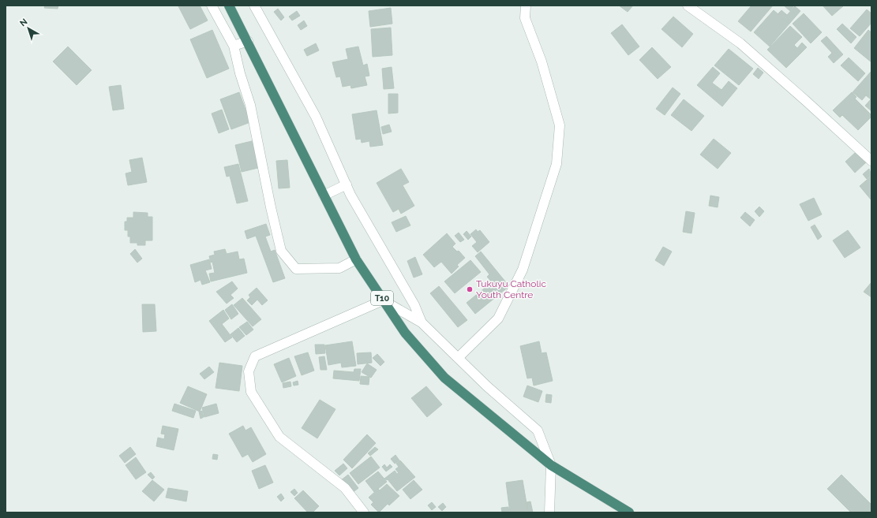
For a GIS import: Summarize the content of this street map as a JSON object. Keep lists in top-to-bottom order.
{
  "streets": {
    "highway": ["T10"]
  },
  "places": ["Tukuyu Catholic Youth Centre"],
  "north": "top left"
}
